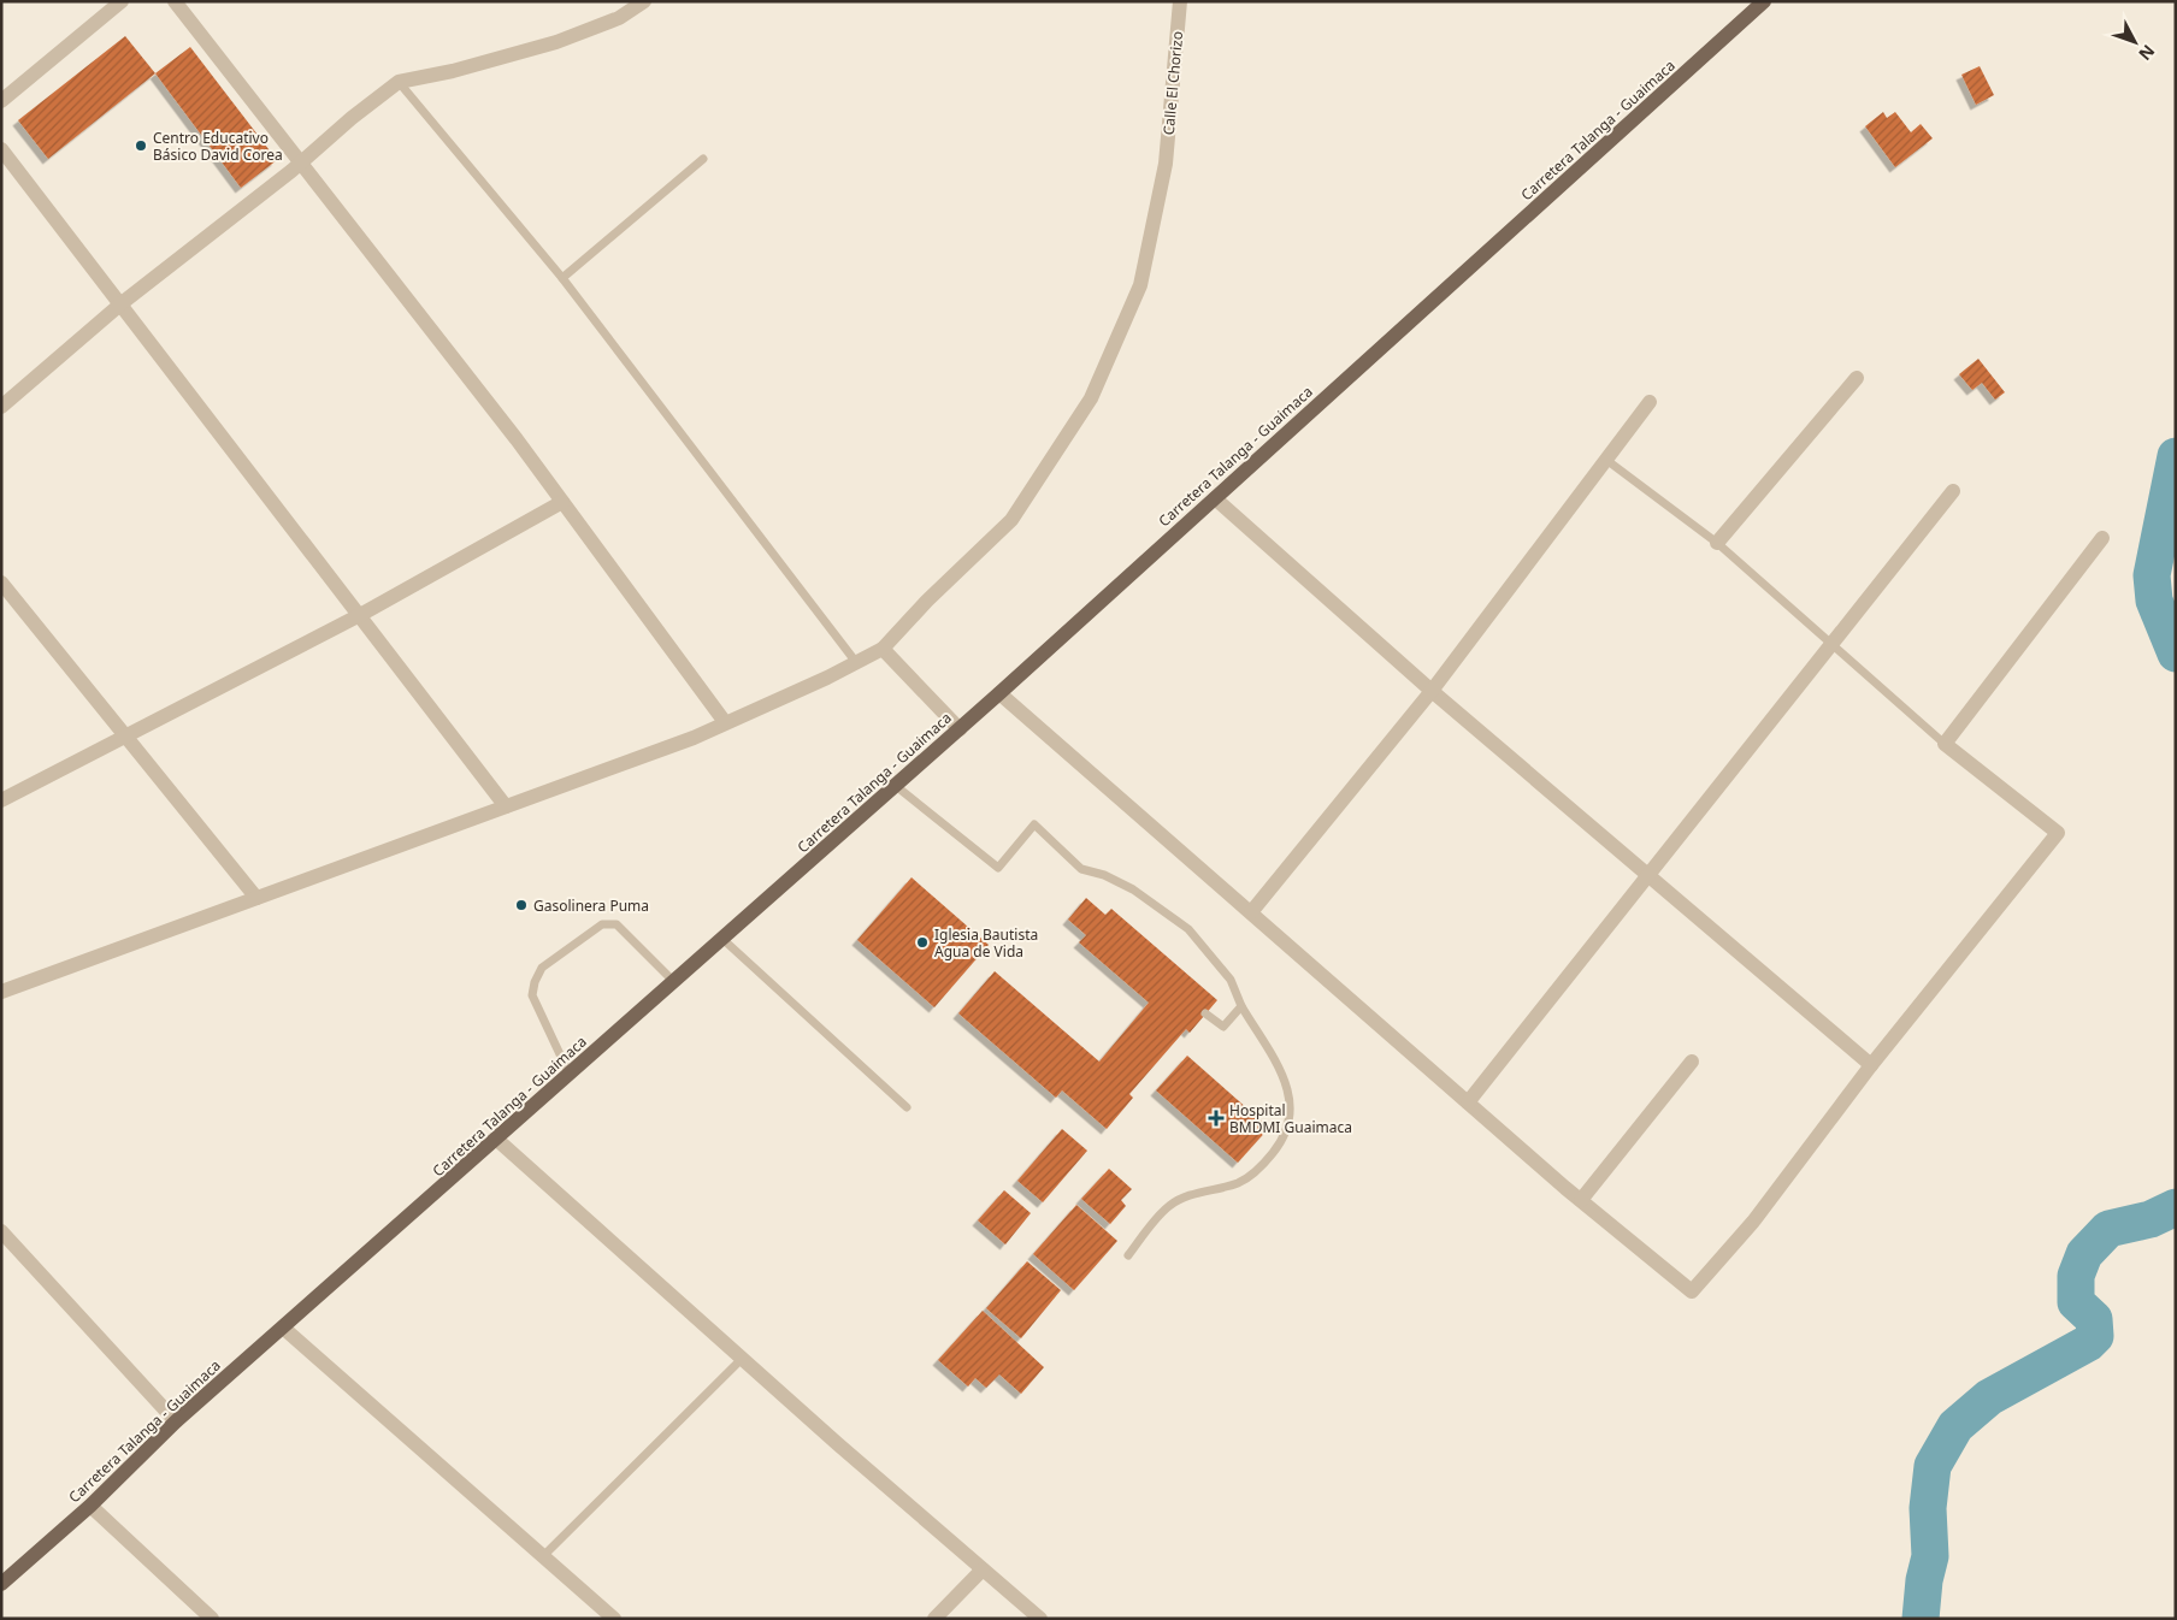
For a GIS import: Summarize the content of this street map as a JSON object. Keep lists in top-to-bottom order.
{
  "streets": {
    "main road": ["Carretera Talanga - Guaimaca"],
    "street": ["Calle El Chorizo"]
  },
  "places": {
    "other": ["Centro Educativo Básico David Corea", "Gasolinera Puma", "Iglesia Bautista Agua de Vida"],
    "health": ["Hospital BMDMI Guaimaca"]
  },
  "north": "bottom right"
}
